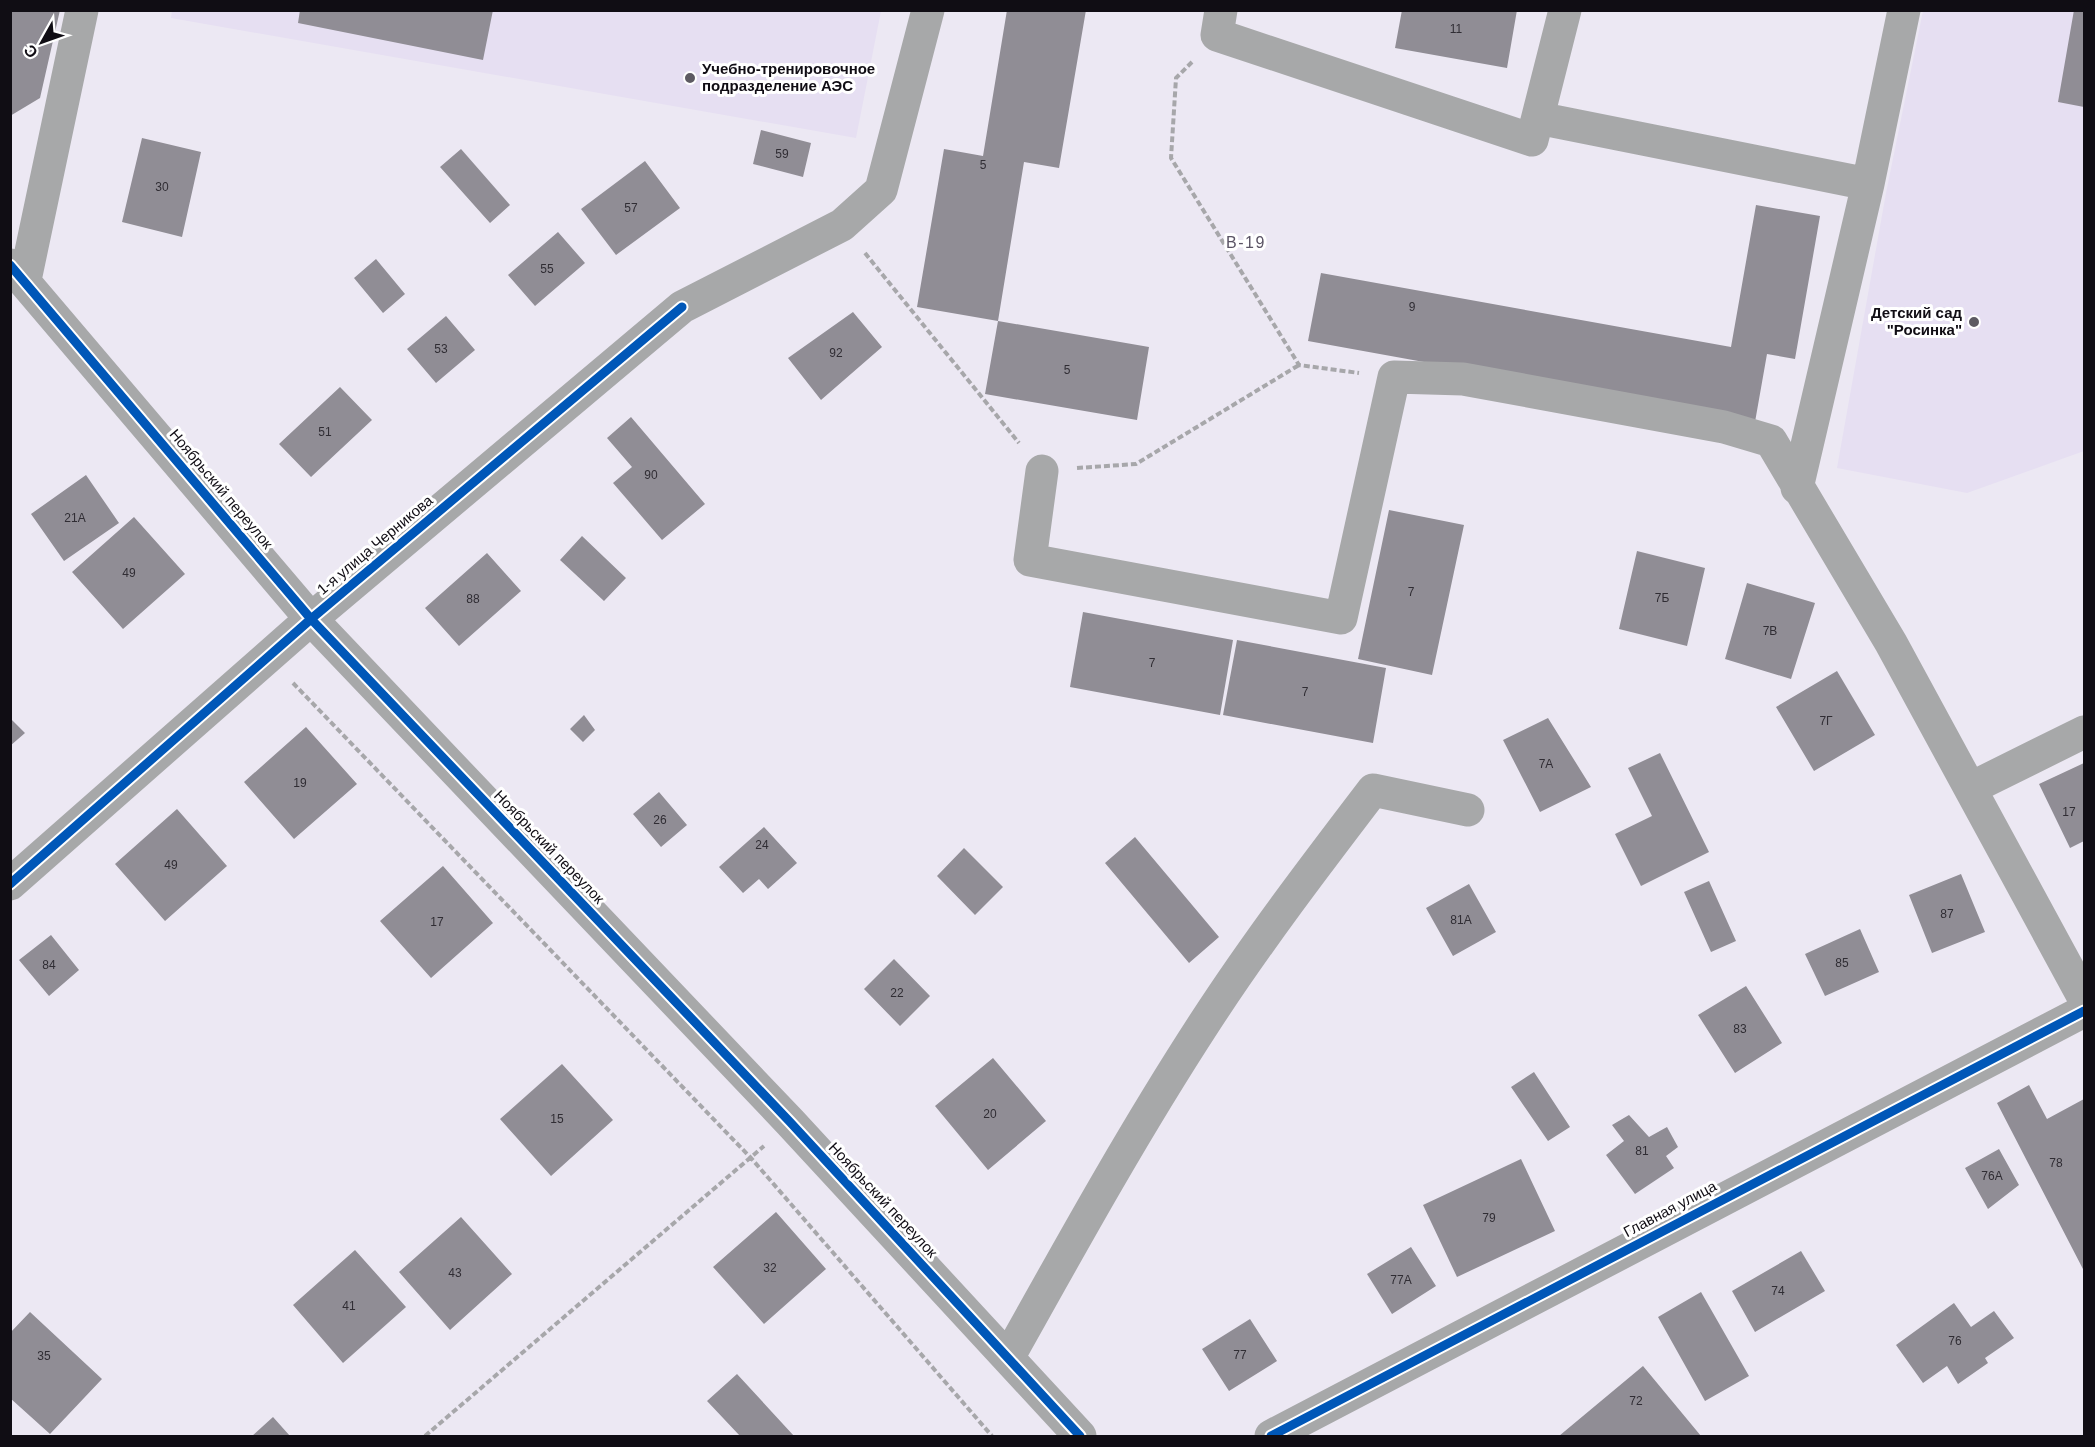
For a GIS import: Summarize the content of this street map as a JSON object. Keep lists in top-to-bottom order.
{
  "streets": {
    "street": ["Ноябрьский переулок", "1-я улица Черникова", "Главная улица"]
  },
  "crossings": [
    ["Ноябрьский переулок", "1-я улица Черникова"]
  ],
  "districts": ["В-19"],
  "places": ["Учебно-тренировочное подразделение АЭС", "Детский сад \"Росинка\""],
  "house_numbers": [
    "11",
    "59",
    "5",
    "30",
    "57",
    "55",
    "9",
    "53",
    "92",
    "5",
    "51",
    "90",
    "21А",
    "49",
    "7",
    "7Б",
    "88",
    "7В",
    "7",
    "7",
    "7Г",
    "7А",
    "19",
    "17",
    "26",
    "24",
    "49",
    "87",
    "81А",
    "17",
    "85",
    "84",
    "22",
    "83",
    "20",
    "15",
    "81",
    "78",
    "76А",
    "79",
    "32",
    "43",
    "77А",
    "74",
    "41",
    "76",
    "77",
    "35",
    "72"
  ],
  "north": "bottom left"
}
